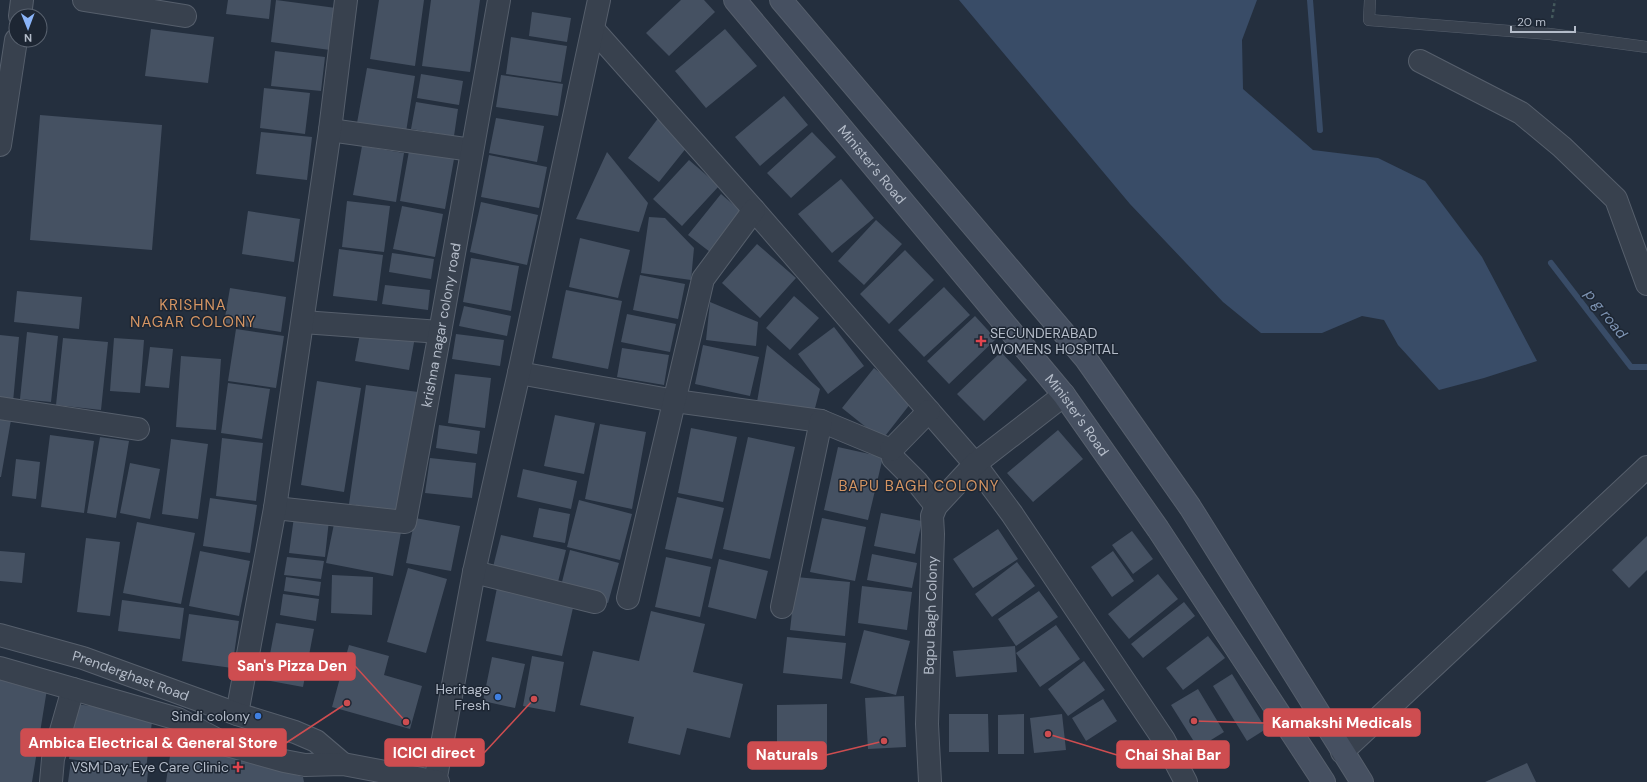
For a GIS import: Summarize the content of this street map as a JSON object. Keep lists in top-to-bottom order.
{
  "streets": {
    "main road": ["Minister's Road"],
    "street": ["krishna nagar colony road", "Bqpu Bagh Colony", "Prenderghast Road"]
  },
  "districts": ["KRISHNA NAGAR COLONY", "BAPU BAGH COLONY"],
  "water": ["p g road"],
  "places": {
    "health": ["SECUNDERABAD WOMENS HOSPITAL", "VSM Day Eye Care Clinic"],
    "other": [
      "Heritage Fresh",
      "ICICI direct",
      "Ambica Electrical & General Store",
      "Sindi colony",
      "Kamakshi Medicals",
      "San's Pizza Den",
      "Chai Shai Bar",
      "Naturals"
    ]
  },
  "scale_bar": "20 m",
  "north": "bottom"
}
